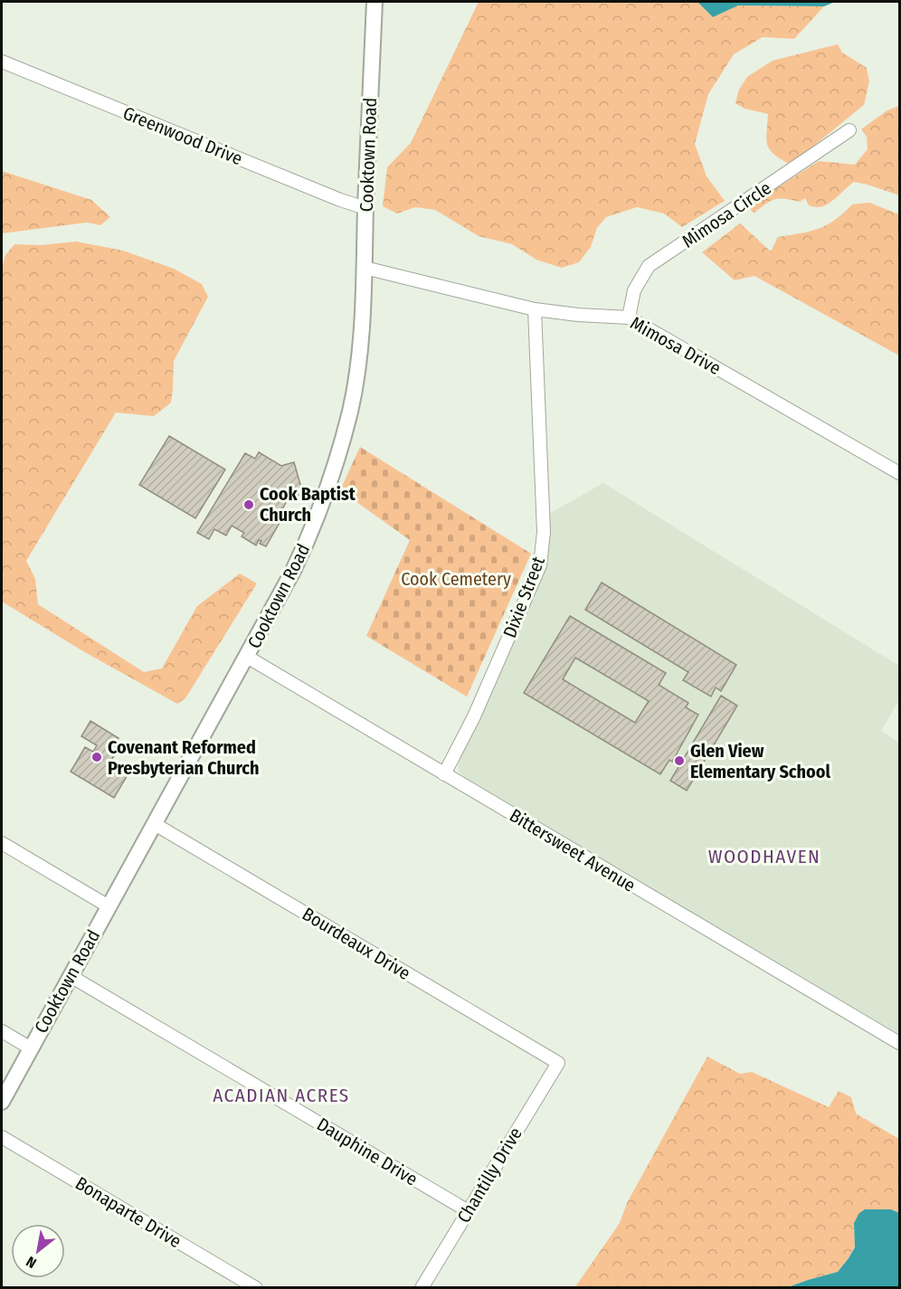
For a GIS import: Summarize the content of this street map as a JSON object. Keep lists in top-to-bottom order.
{
  "streets": {
    "street": [
      "Greenwood Drive",
      "Cooktown Road",
      "Mimosa Circle",
      "Mimosa Drive",
      "Dixie Street",
      "Bittersweet Avenue",
      "Bourdeaux Drive",
      "Dauphine Drive",
      "Chantilly Drive",
      "Bonaparte Drive"
    ]
  },
  "crossings": [
    ["Greenwood Drive", "Cooktown Road"],
    ["Cooktown Road", "Mimosa Drive"],
    ["Cooktown Road", "Bittersweet Avenue"],
    ["Cooktown Road", "Bourdeaux Drive"],
    ["Cooktown Road", "Dauphine Drive"],
    ["Mimosa Circle", "Mimosa Drive"],
    ["Mimosa Drive", "Dixie Street"],
    ["Dixie Street", "Bittersweet Avenue"],
    ["Bourdeaux Drive", "Chantilly Drive"],
    ["Dauphine Drive", "Chantilly Drive"]
  ],
  "districts": ["WOODHAVEN", "ACADIAN ACRES"],
  "parks": ["Cook Cemetery"],
  "places": ["Cook Baptist Church", "Covenant Reformed Presbyterian Church", "Glen View Elementary School"],
  "north": "bottom left"
}
